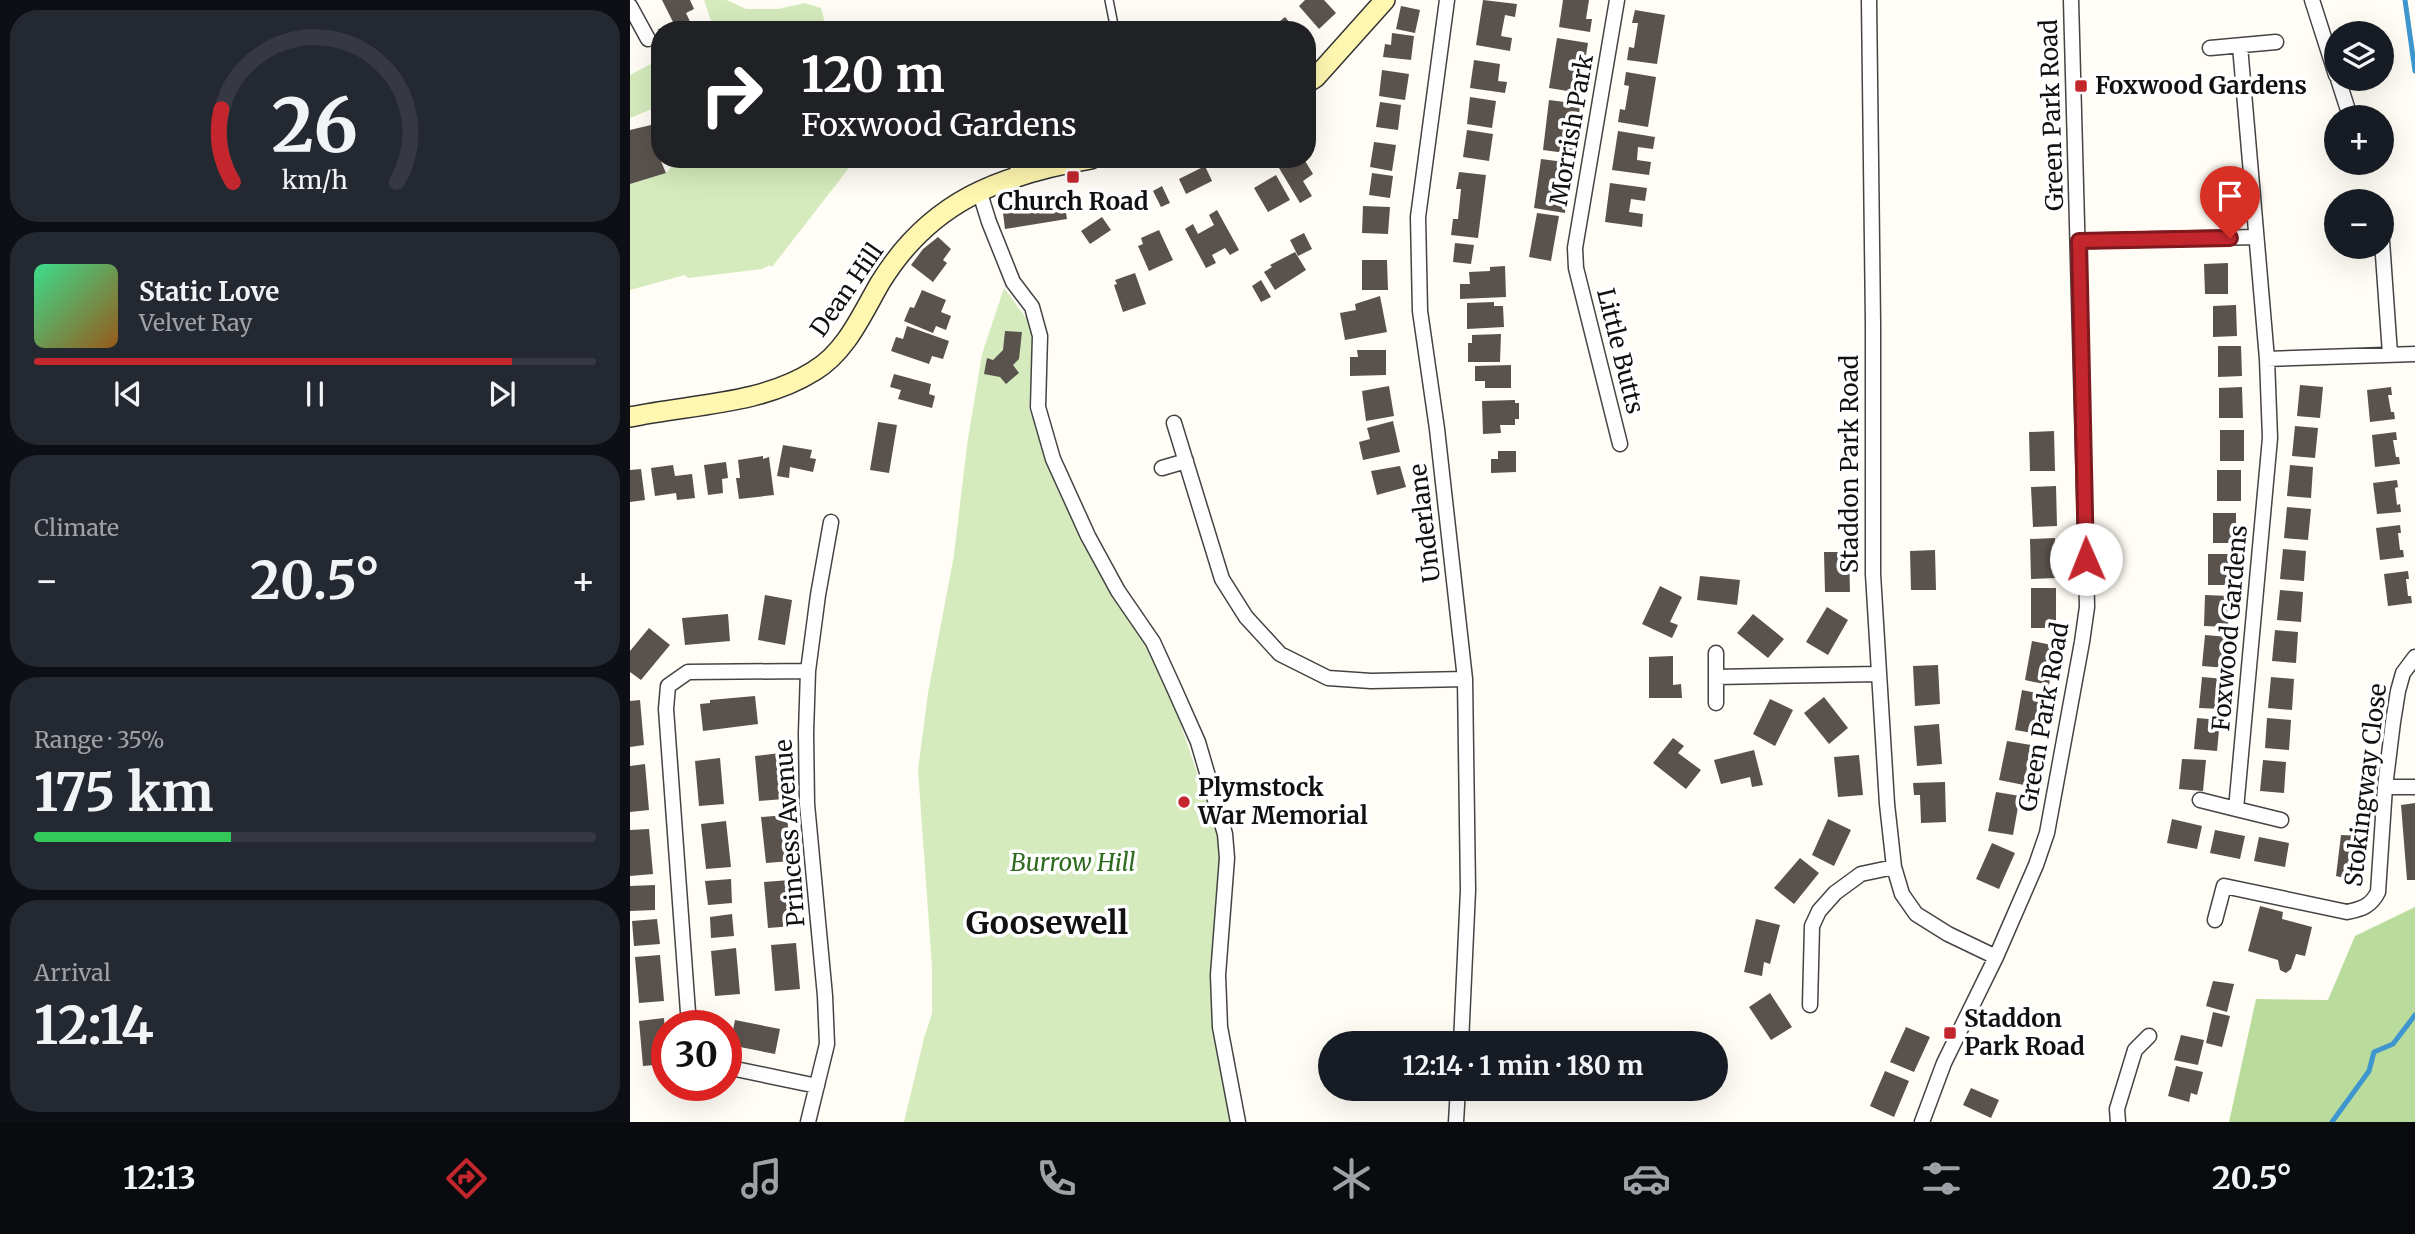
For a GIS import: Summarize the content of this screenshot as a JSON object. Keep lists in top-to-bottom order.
{
  "streets": {
    "street": [
      "Green Park Road",
      "Morrish Park",
      "Dean Hill",
      "Little Butts",
      "Staddon Park Road",
      "Underlane",
      "Foxwood Gardens",
      "Stokingway Close",
      "Princess Avenue"
    ]
  },
  "crossings": [
    ["Green Park Road", "Staddon Park Road"],
    ["Morrish Park", "Little Butts"]
  ],
  "districts": ["Goosewell"],
  "parks": ["Burrow Hill"],
  "places": {
    "transit": ["Foxwood Gardens", "Church Road", "Staddon Park Road"],
    "other": ["Plymstock War Memorial"]
  },
  "page": {
    "map_buttons": ["+", "−"],
    "turn": ["120 m", "Foxwood Gardens"],
    "song": ["Static Love", "Velvet Ray"],
    "tile": [
      "Climate",
      ["Range · 35%", "175 km"],
      ["Arrival", "12:14"]
    ],
    "heat": ["−", "20.5°", "+"],
    "limit": "30",
    "trip": "12:14 · 1 min · 180 m",
    "tabs": ["12:13", "20.5°"],
    "gauge": ["26", "km/h"]
  }
}
